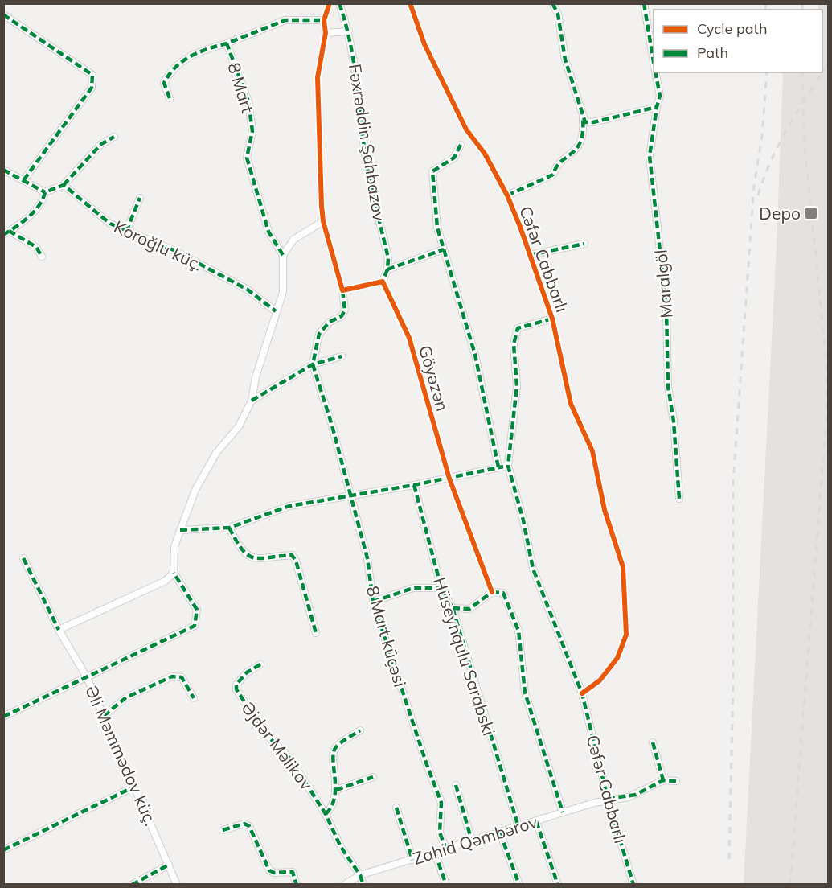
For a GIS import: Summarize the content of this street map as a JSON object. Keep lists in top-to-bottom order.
{
  "streets": {
    "street": [
      "8 Mart",
      "Fəxrəddin Şahbazov",
      "Koroğlu küç.",
      "Cəfər Cabbarlı",
      "Maralgöl",
      "Göyəzən",
      "8 Mart küçəsi",
      "Hüseynqulu Sarabski",
      "Əjdər Məlikov",
      "Əli Məmmədov küç.",
      "Zahid Qəmbərov"
    ]
  },
  "crossings": [
    ["Fəxrəddin Şahbazov", "Göyəzən"],
    ["Cəfər Cabbarlı", "Zahid Qəmbərov"],
    ["8 Mart küçəsi", "Zahid Qəmbərov"],
    ["Hüseynqulu Sarabski", "Zahid Qəmbərov"],
    ["Əjdər Məlikov", "Zahid Qəmbərov"]
  ],
  "places": {
    "transit": ["Depo"]
  },
  "legend": ["Cycle path", "Path"]
}
